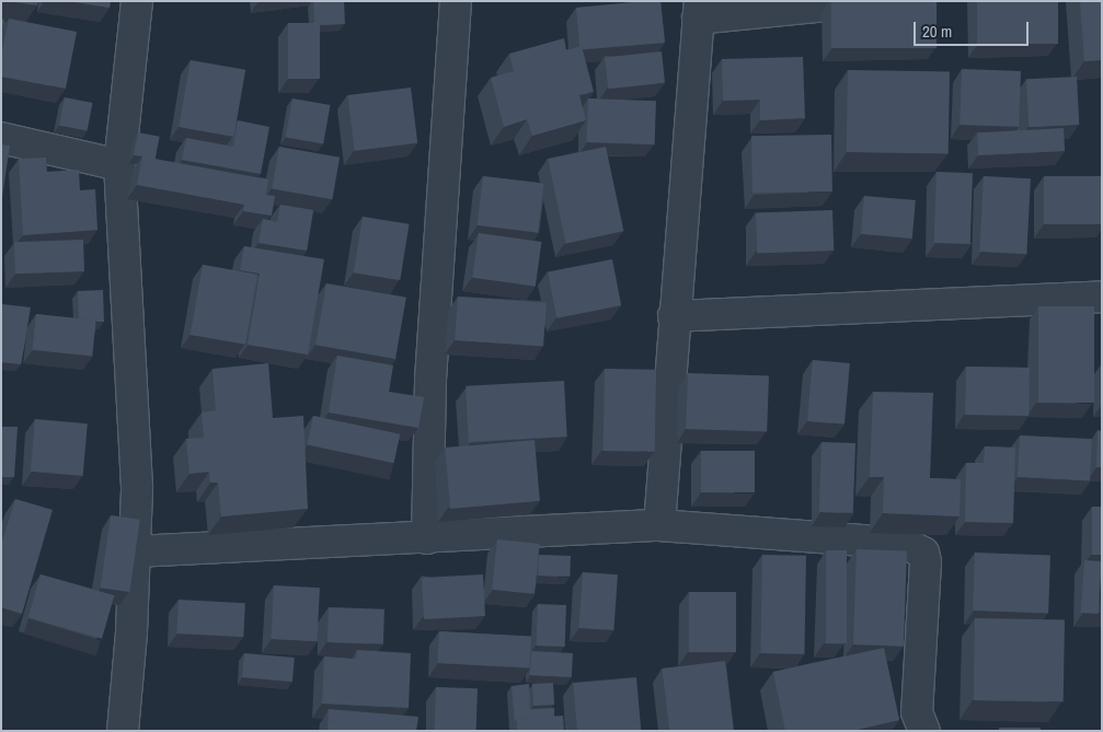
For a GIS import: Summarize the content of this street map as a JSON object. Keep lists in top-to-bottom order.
{
  "scale_bar": "20 m"
}
